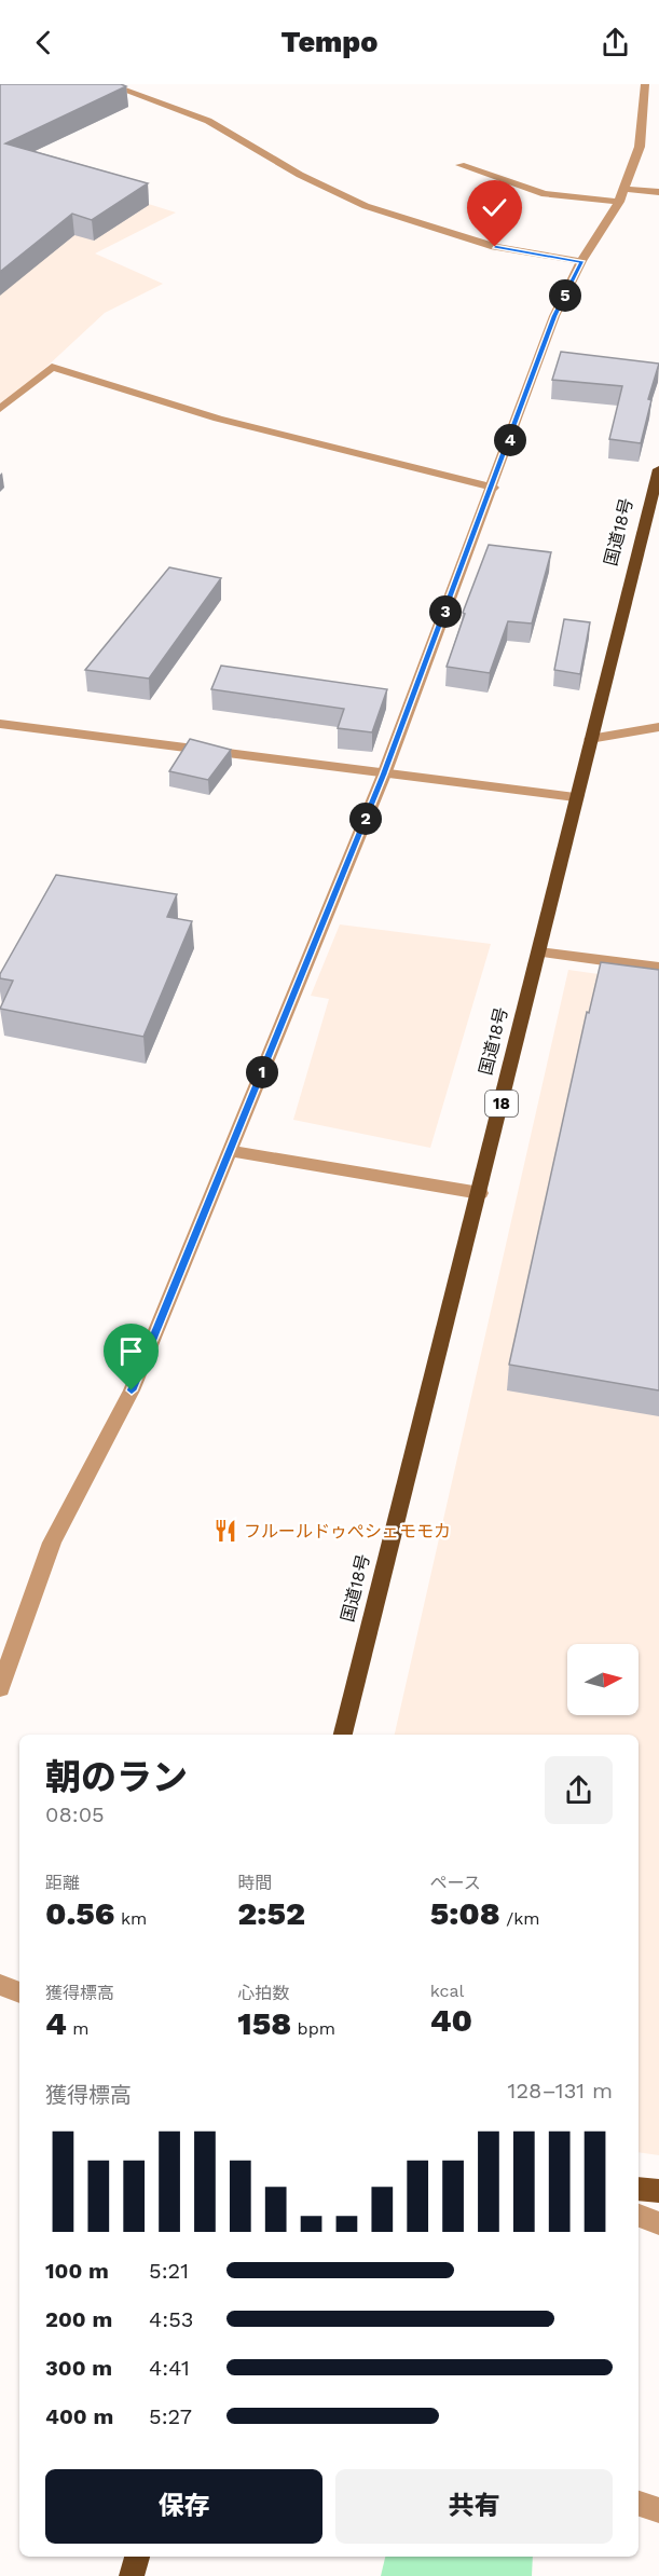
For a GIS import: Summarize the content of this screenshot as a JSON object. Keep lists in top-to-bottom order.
{
  "streets": {
    "highway": ["国道18号", "18"]
  },
  "places": {
    "restaurant": ["フルールドゥぺシェモモカ"]
  },
  "north": "right",
  "page": {
    "header": "Tempo",
    "pins": [
      "5",
      "4",
      "3",
      "2",
      "1"
    ],
    "heading": ["朝のラン", "08:05"],
    "stats": [
      ["距離", "0.56 km"],
      ["時間", "2:52"],
      ["ペース", "5:08 /km"],
      ["獲得標高", "4 m"],
      ["心拍数", "158 bpm"],
      ["kcal", "40"]
    ],
    "chart": ["獲得標高", "128–131 m"],
    "list": [
      {
        "name": "100 m",
        "note": "5:21"
      },
      {
        "name": "200 m",
        "note": "4:53"
      },
      {
        "name": "300 m",
        "note": "4:41"
      },
      {
        "name": "400 m",
        "note": "5:27"
      }
    ],
    "buttons": ["保存", "共有"]
  }
}
